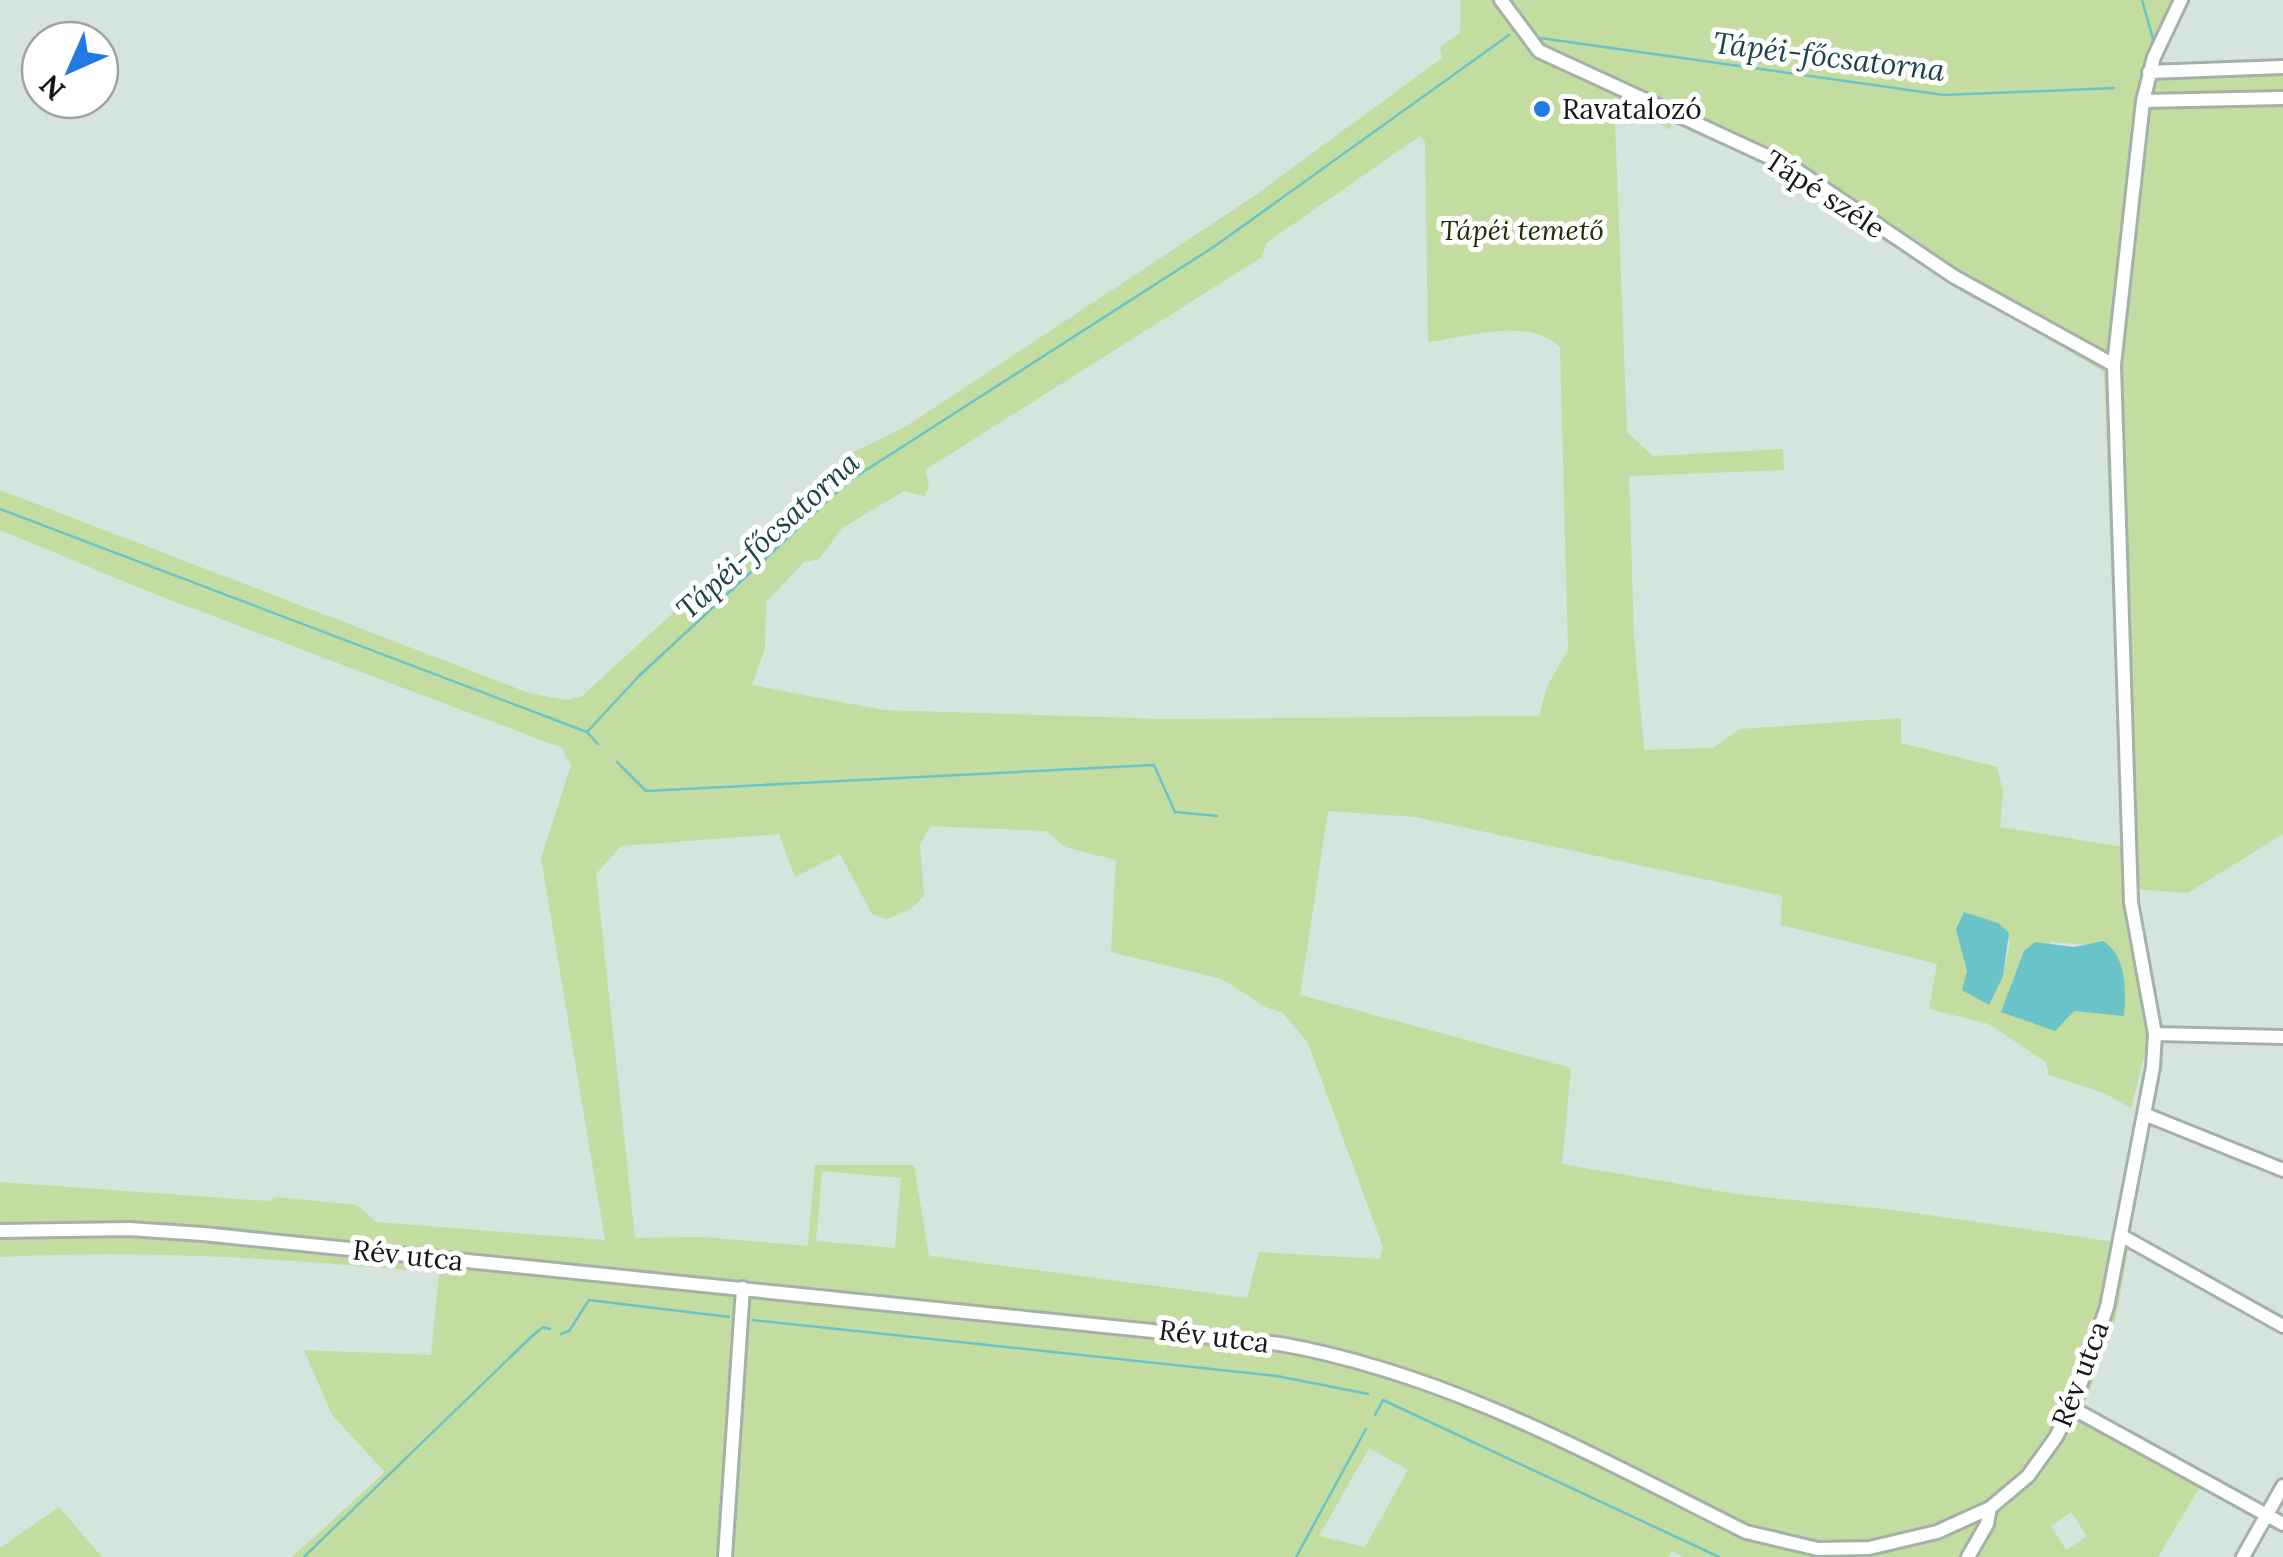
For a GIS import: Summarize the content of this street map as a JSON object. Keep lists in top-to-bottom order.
{
  "streets": {
    "street": ["Tápé széle", "Rév utca"]
  },
  "crossings": [
    ["Tápé széle", "Rév utca"]
  ],
  "water": ["Tápéi-főcsatorna"],
  "parks": ["Tápéi temető"],
  "places": ["Ravatalozó"],
  "north": "bottom left"
}
